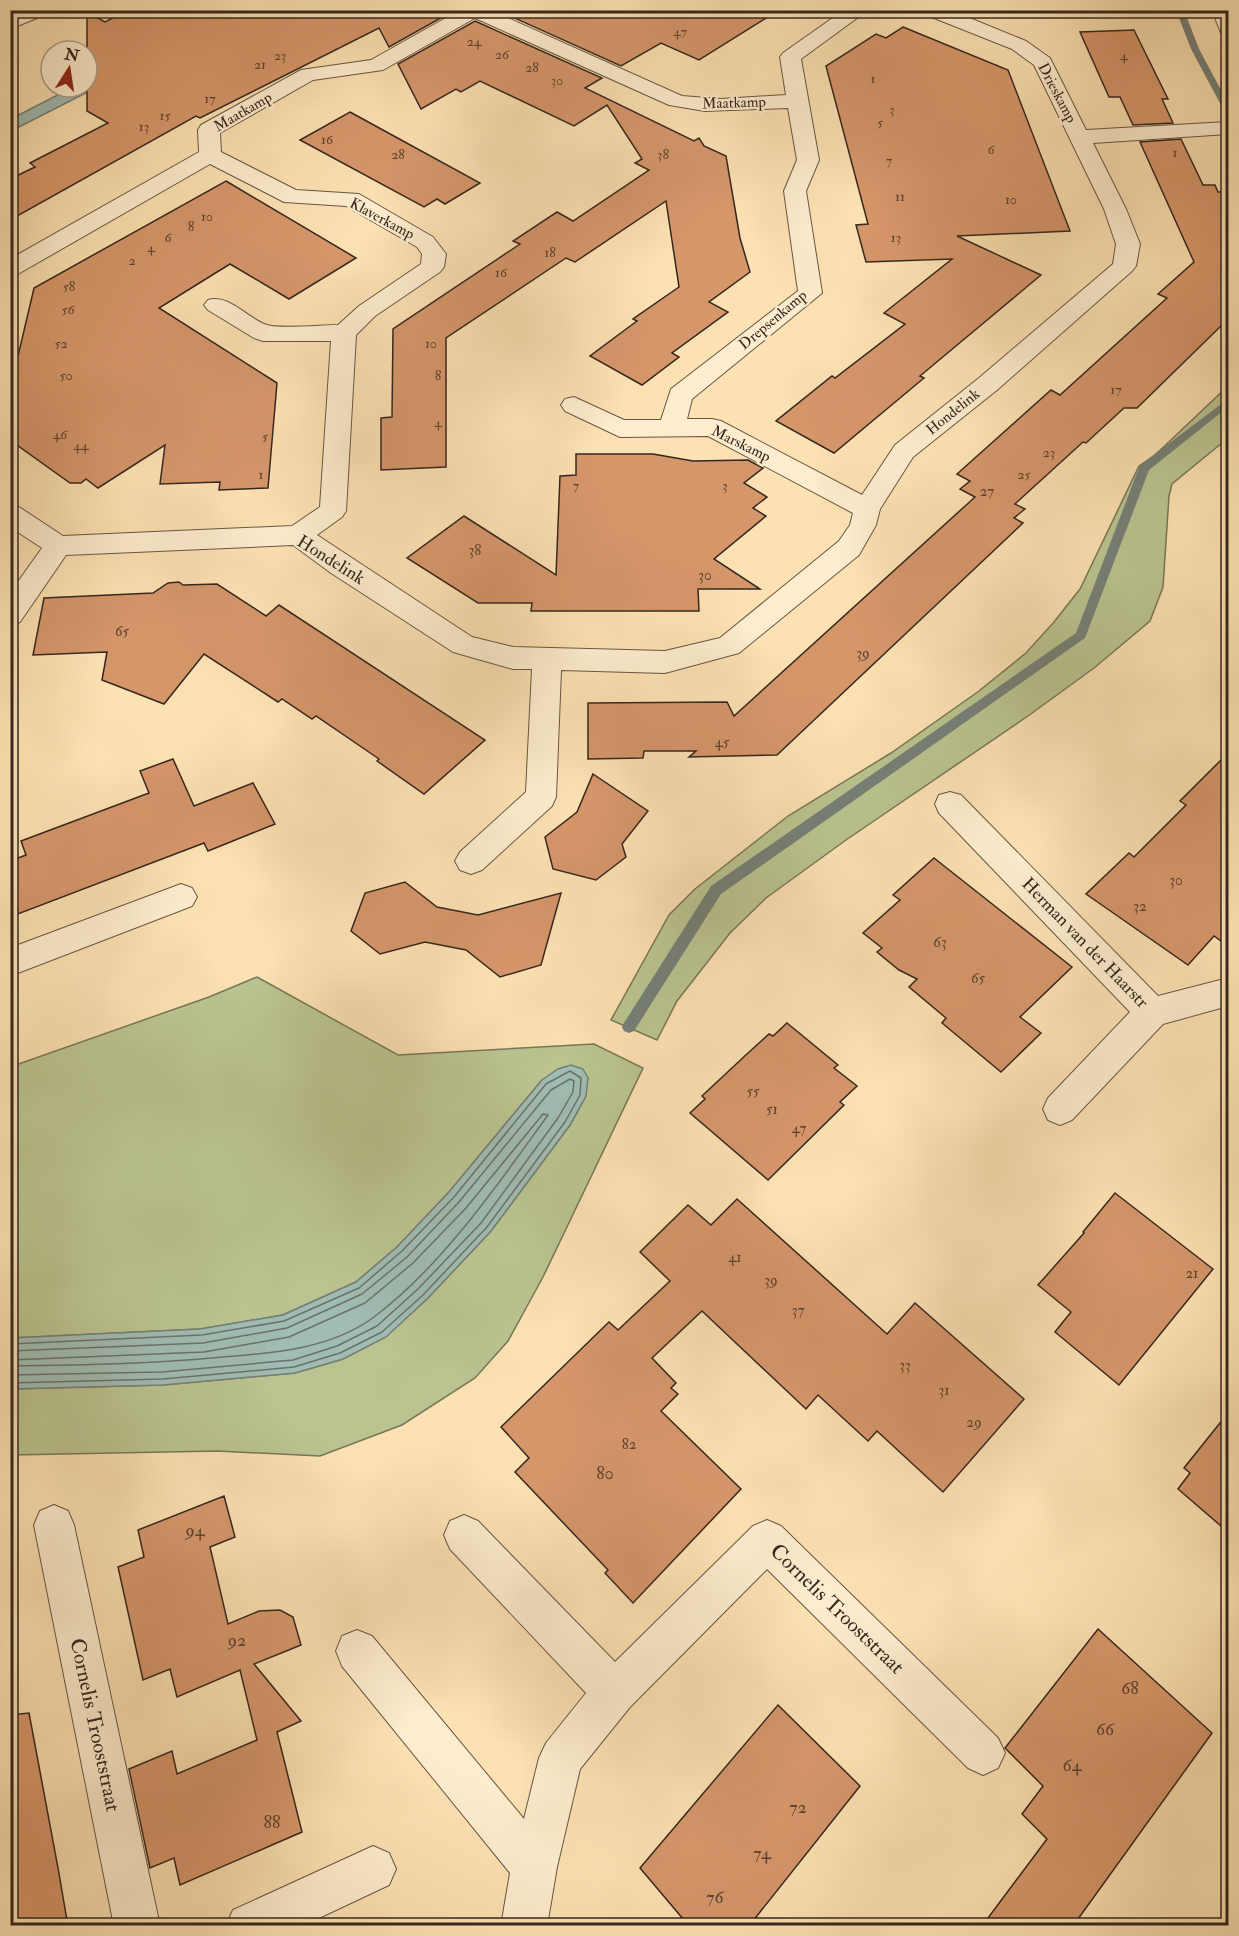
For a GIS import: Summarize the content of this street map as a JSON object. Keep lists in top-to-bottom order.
{
  "streets": {
    "street": [
      "Drieskamp",
      "Maatkamp",
      "Klaverkamp",
      "Drepsenkamp",
      "Hondelink",
      "Marskamp",
      "Herman van der Haarstr",
      "Cornelis Trooststraat"
    ]
  },
  "crossings": [
    ["Drieskamp", "Hondelink"],
    ["Maatkamp", "Klaverkamp"],
    ["Maatkamp", "Drepsenkamp"],
    ["Drepsenkamp", "Marskamp"],
    ["Hondelink", "Marskamp"]
  ],
  "house_numbers": [
    "47",
    "24",
    "26",
    "23",
    "4",
    "21",
    "28",
    "1",
    "30",
    "17",
    "3",
    "15",
    "5",
    "13",
    "16",
    "6",
    "1",
    "28",
    "38",
    "7",
    "11",
    "10",
    "10",
    "8",
    "6",
    "13",
    "4",
    "18",
    "2",
    "16",
    "58",
    "56",
    "52",
    "10",
    "50",
    "8",
    "17",
    "4",
    "46",
    "5",
    "44",
    "23",
    "1",
    "25",
    "7",
    "3",
    "27",
    "38",
    "30",
    "65",
    "39",
    "45",
    "30",
    "32",
    "63",
    "65",
    "55",
    "51",
    "47",
    "41",
    "21",
    "39",
    "37",
    "33",
    "31",
    "29",
    "82",
    "80",
    "94",
    "92",
    "68",
    "66",
    "64",
    "72",
    "88",
    "74",
    "76"
  ],
  "north": "top"
}
